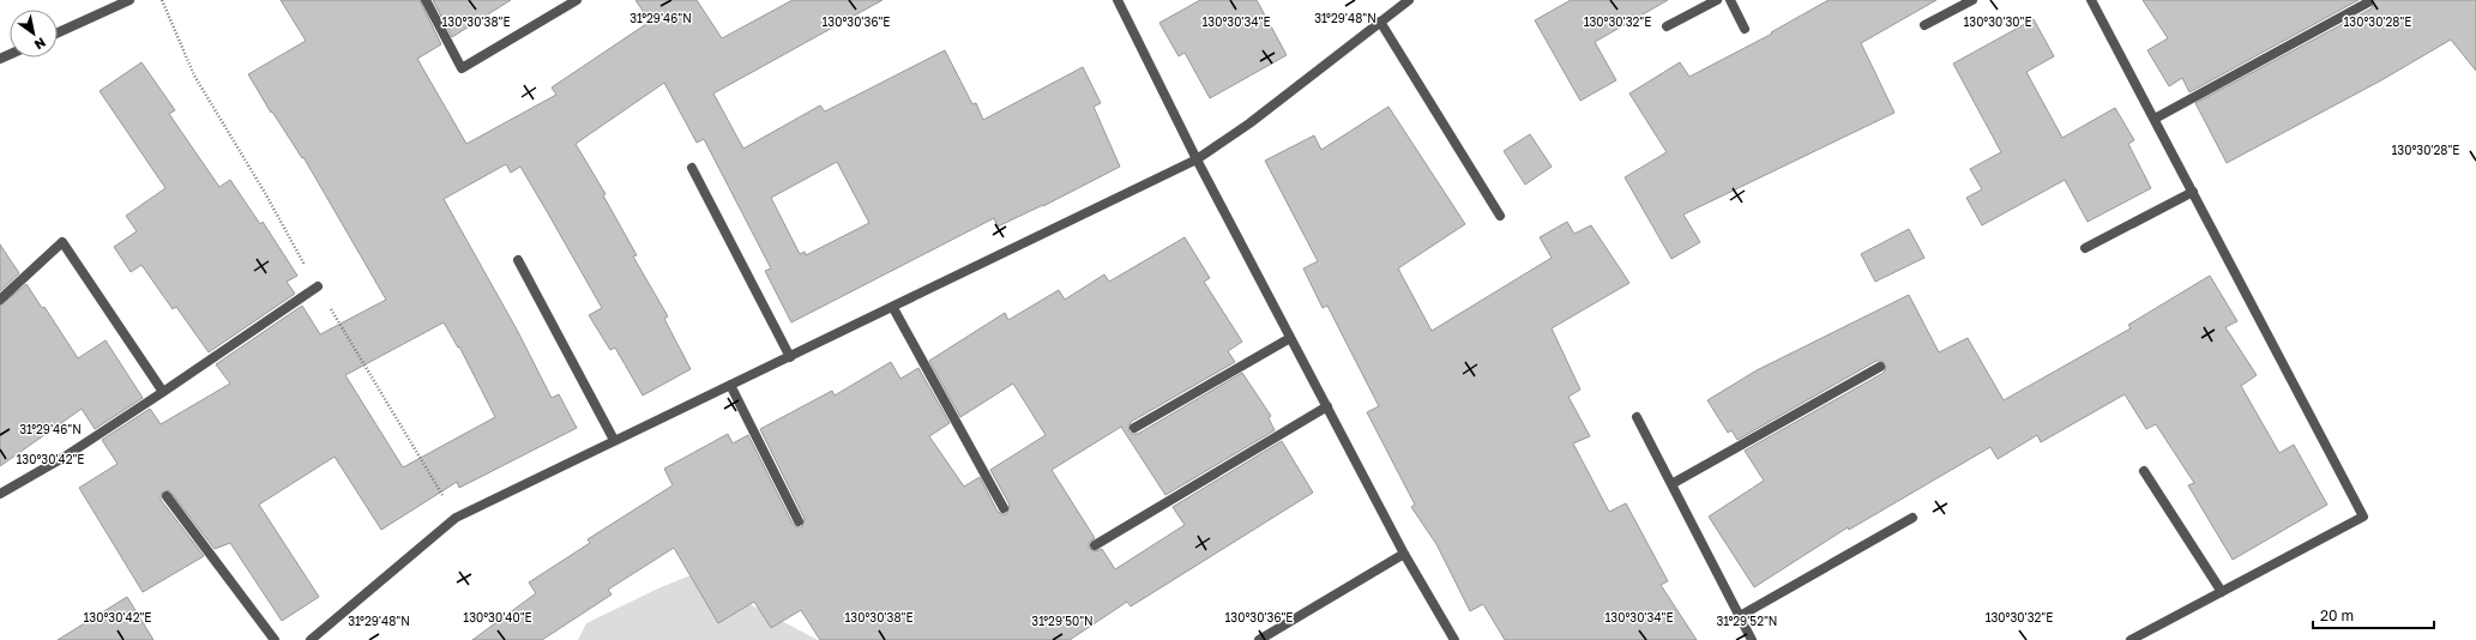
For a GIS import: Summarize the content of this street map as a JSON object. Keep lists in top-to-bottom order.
{
  "scale_bar": "20 m",
  "north": "bottom right",
  "coordinates": [
    "31°29'46\"N",
    "31°29'48\"N",
    "130°30'38\"E",
    "130°30'36\"E",
    "130°30'34\"E",
    "130°30'32\"E",
    "130°30'30\"E",
    "130°30'28\"E",
    "130°30'42\"E",
    "130°30'40\"E",
    "31°29'50\"N",
    "31°29'52\"N"
  ]
}
